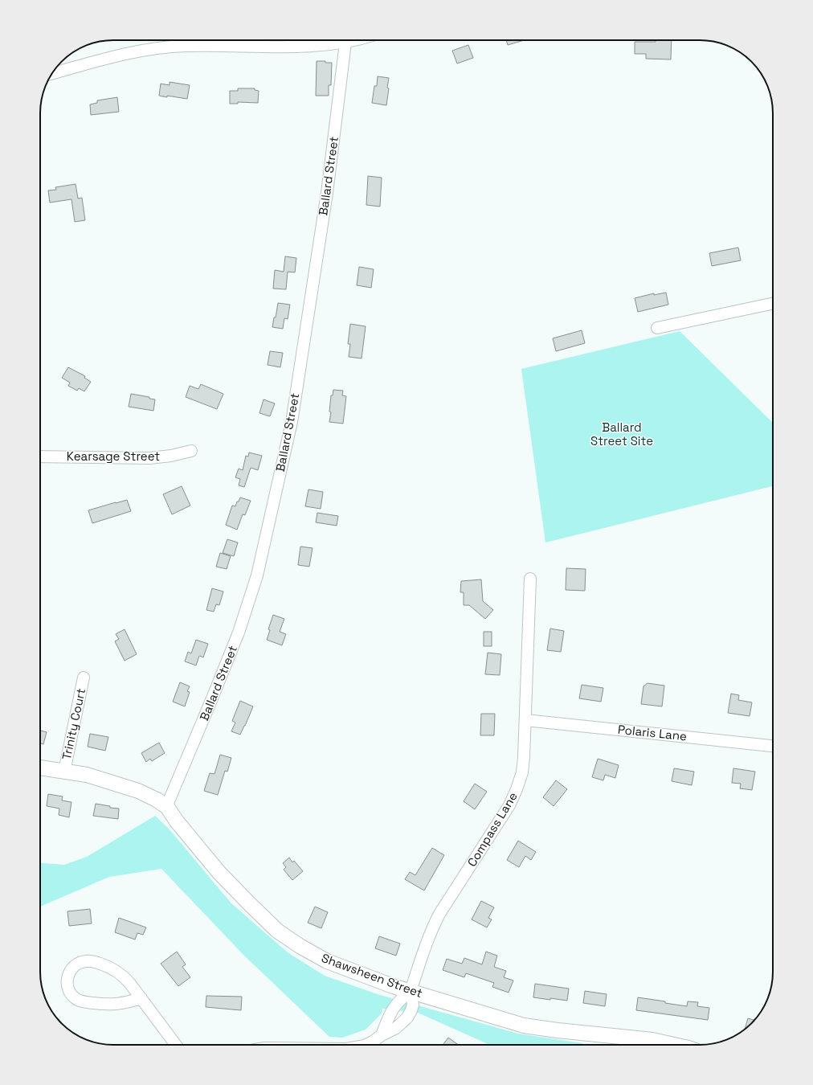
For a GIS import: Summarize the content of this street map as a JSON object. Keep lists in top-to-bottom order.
{
  "streets": {
    "main road": ["Shawsheen Street"],
    "street": [
      "Ballard Street",
      "Kearsage Street",
      "Trinity Court",
      "Polaris Lane",
      "Compass Lane"
    ]
  },
  "crossings": [
    ["Ballard Street", "Shawsheen Street"],
    ["Trinity Court", "Shawsheen Street"],
    ["Polaris Lane", "Compass Lane"],
    ["Compass Lane", "Shawsheen Street"]
  ],
  "parks": ["Ballard Street Site"]
}
